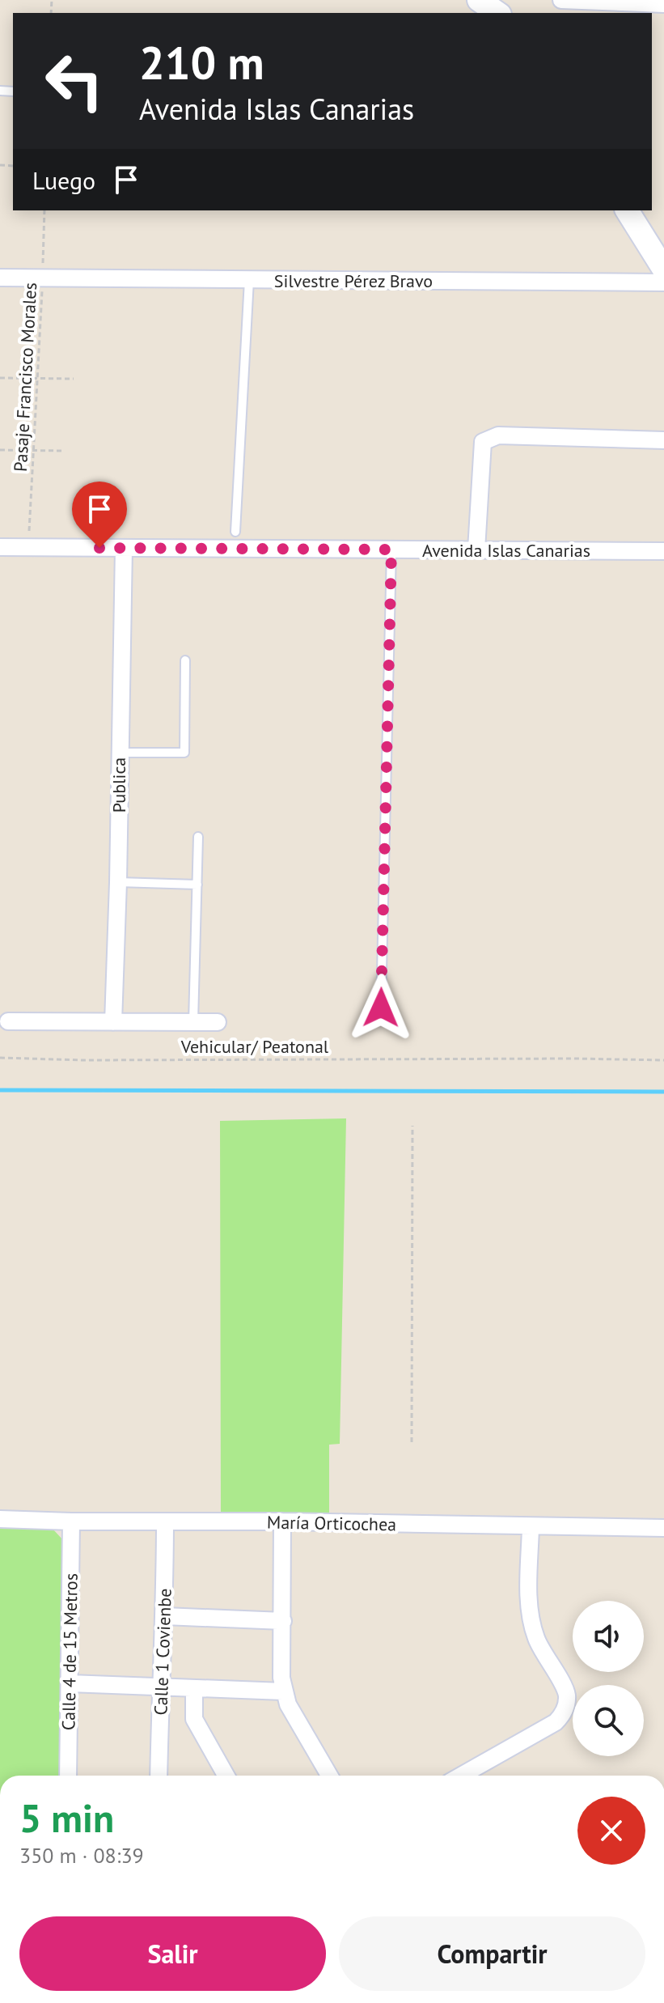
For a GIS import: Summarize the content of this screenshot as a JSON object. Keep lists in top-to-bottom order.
{
  "streets": {
    "street": [
      "Silvestre Pérez Bravo",
      "Avenida Islas Canarias",
      "Publica",
      "María Orticochea",
      "Calle 4 de 15 Metros",
      "Calle 1 Covienbe"
    ],
    "path": ["Pasaje Francisco Morales", "Vehicular/ Peatonal"]
  },
  "crossings": [
    ["Silvestre Pérez Bravo", "Pasaje Francisco Morales"],
    ["Pasaje Francisco Morales", "Avenida Islas Canarias"],
    ["Avenida Islas Canarias", "Publica"],
    ["María Orticochea", "Calle 4 de 15 Metros"],
    ["María Orticochea", "Calle 1 Covienbe"]
  ],
  "page": {
    "turn": ["210 m", "Avenida Islas Canarias"],
    "then": "Luego",
    "heading": ["5 min", "350 m · 08:39"],
    "buttons": ["Salir", "Compartir"]
  }
}
